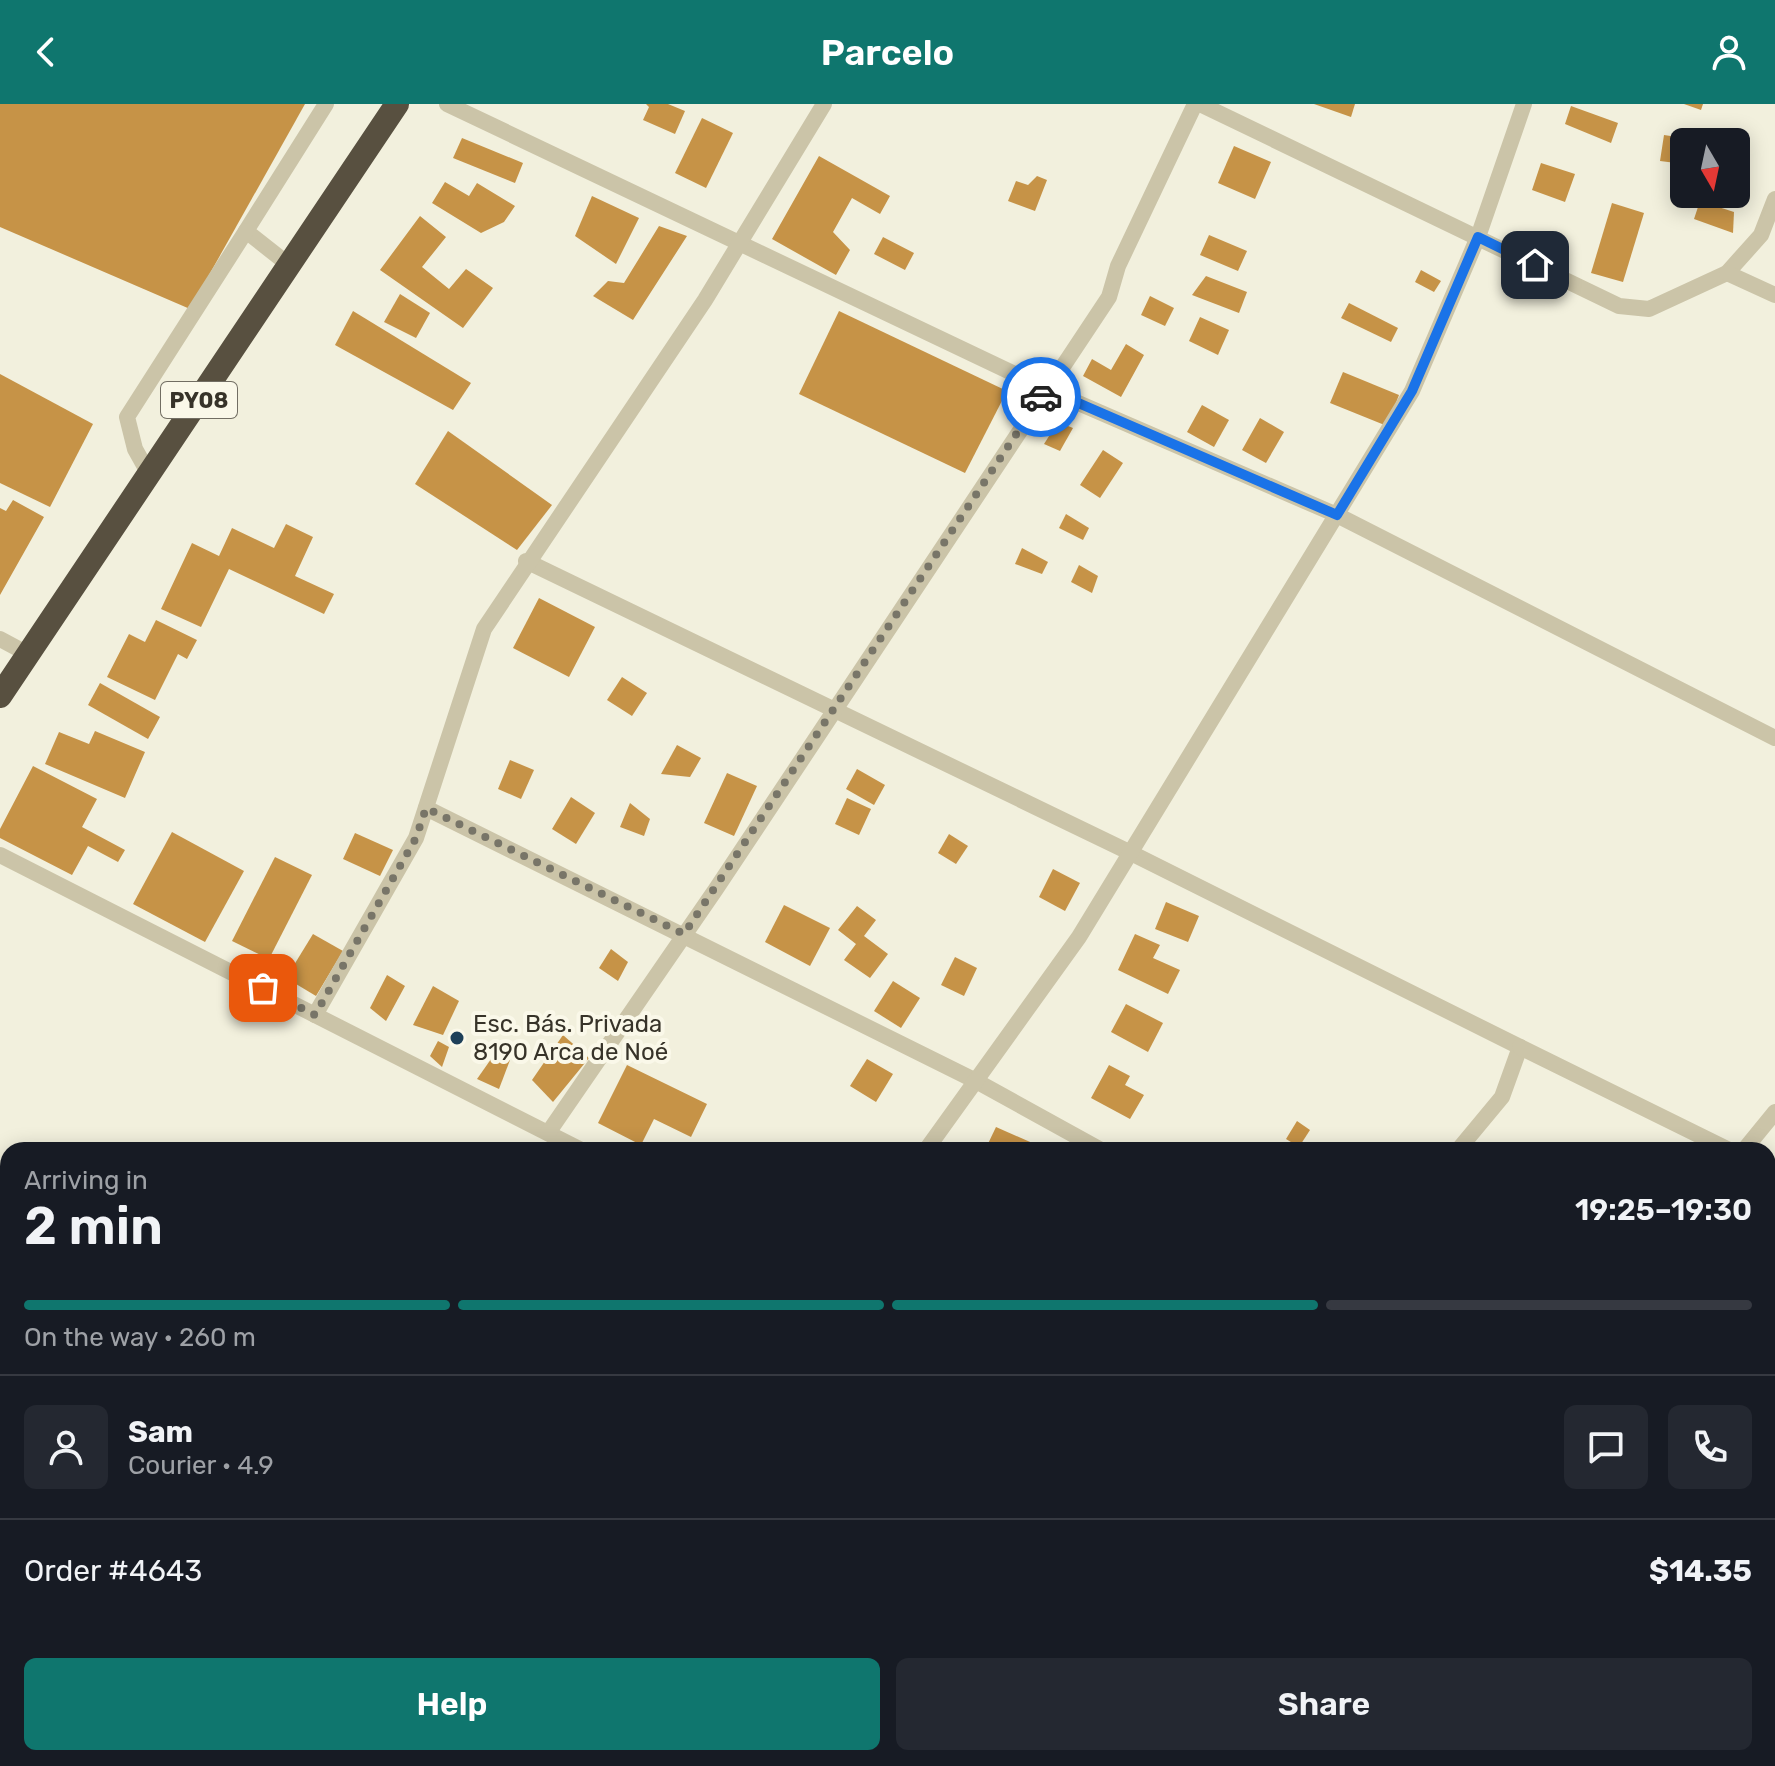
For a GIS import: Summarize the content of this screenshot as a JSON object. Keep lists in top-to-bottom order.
{
  "streets": {
    "highway": ["PY08"]
  },
  "places": ["Esc. Bás. Privada 8190 Arca de Noé"],
  "north": "bottom",
  "page": {
    "header": "Parcelo",
    "heading": ["2 min", "Arriving in", "19:25–19:30"],
    "panel": [
      "Sam",
      "Courier · 4.9",
      "Order #4643",
      "$14.35"
    ],
    "bar": "On the way · 260 m",
    "buttons": ["Help", "Share"]
  }
}
